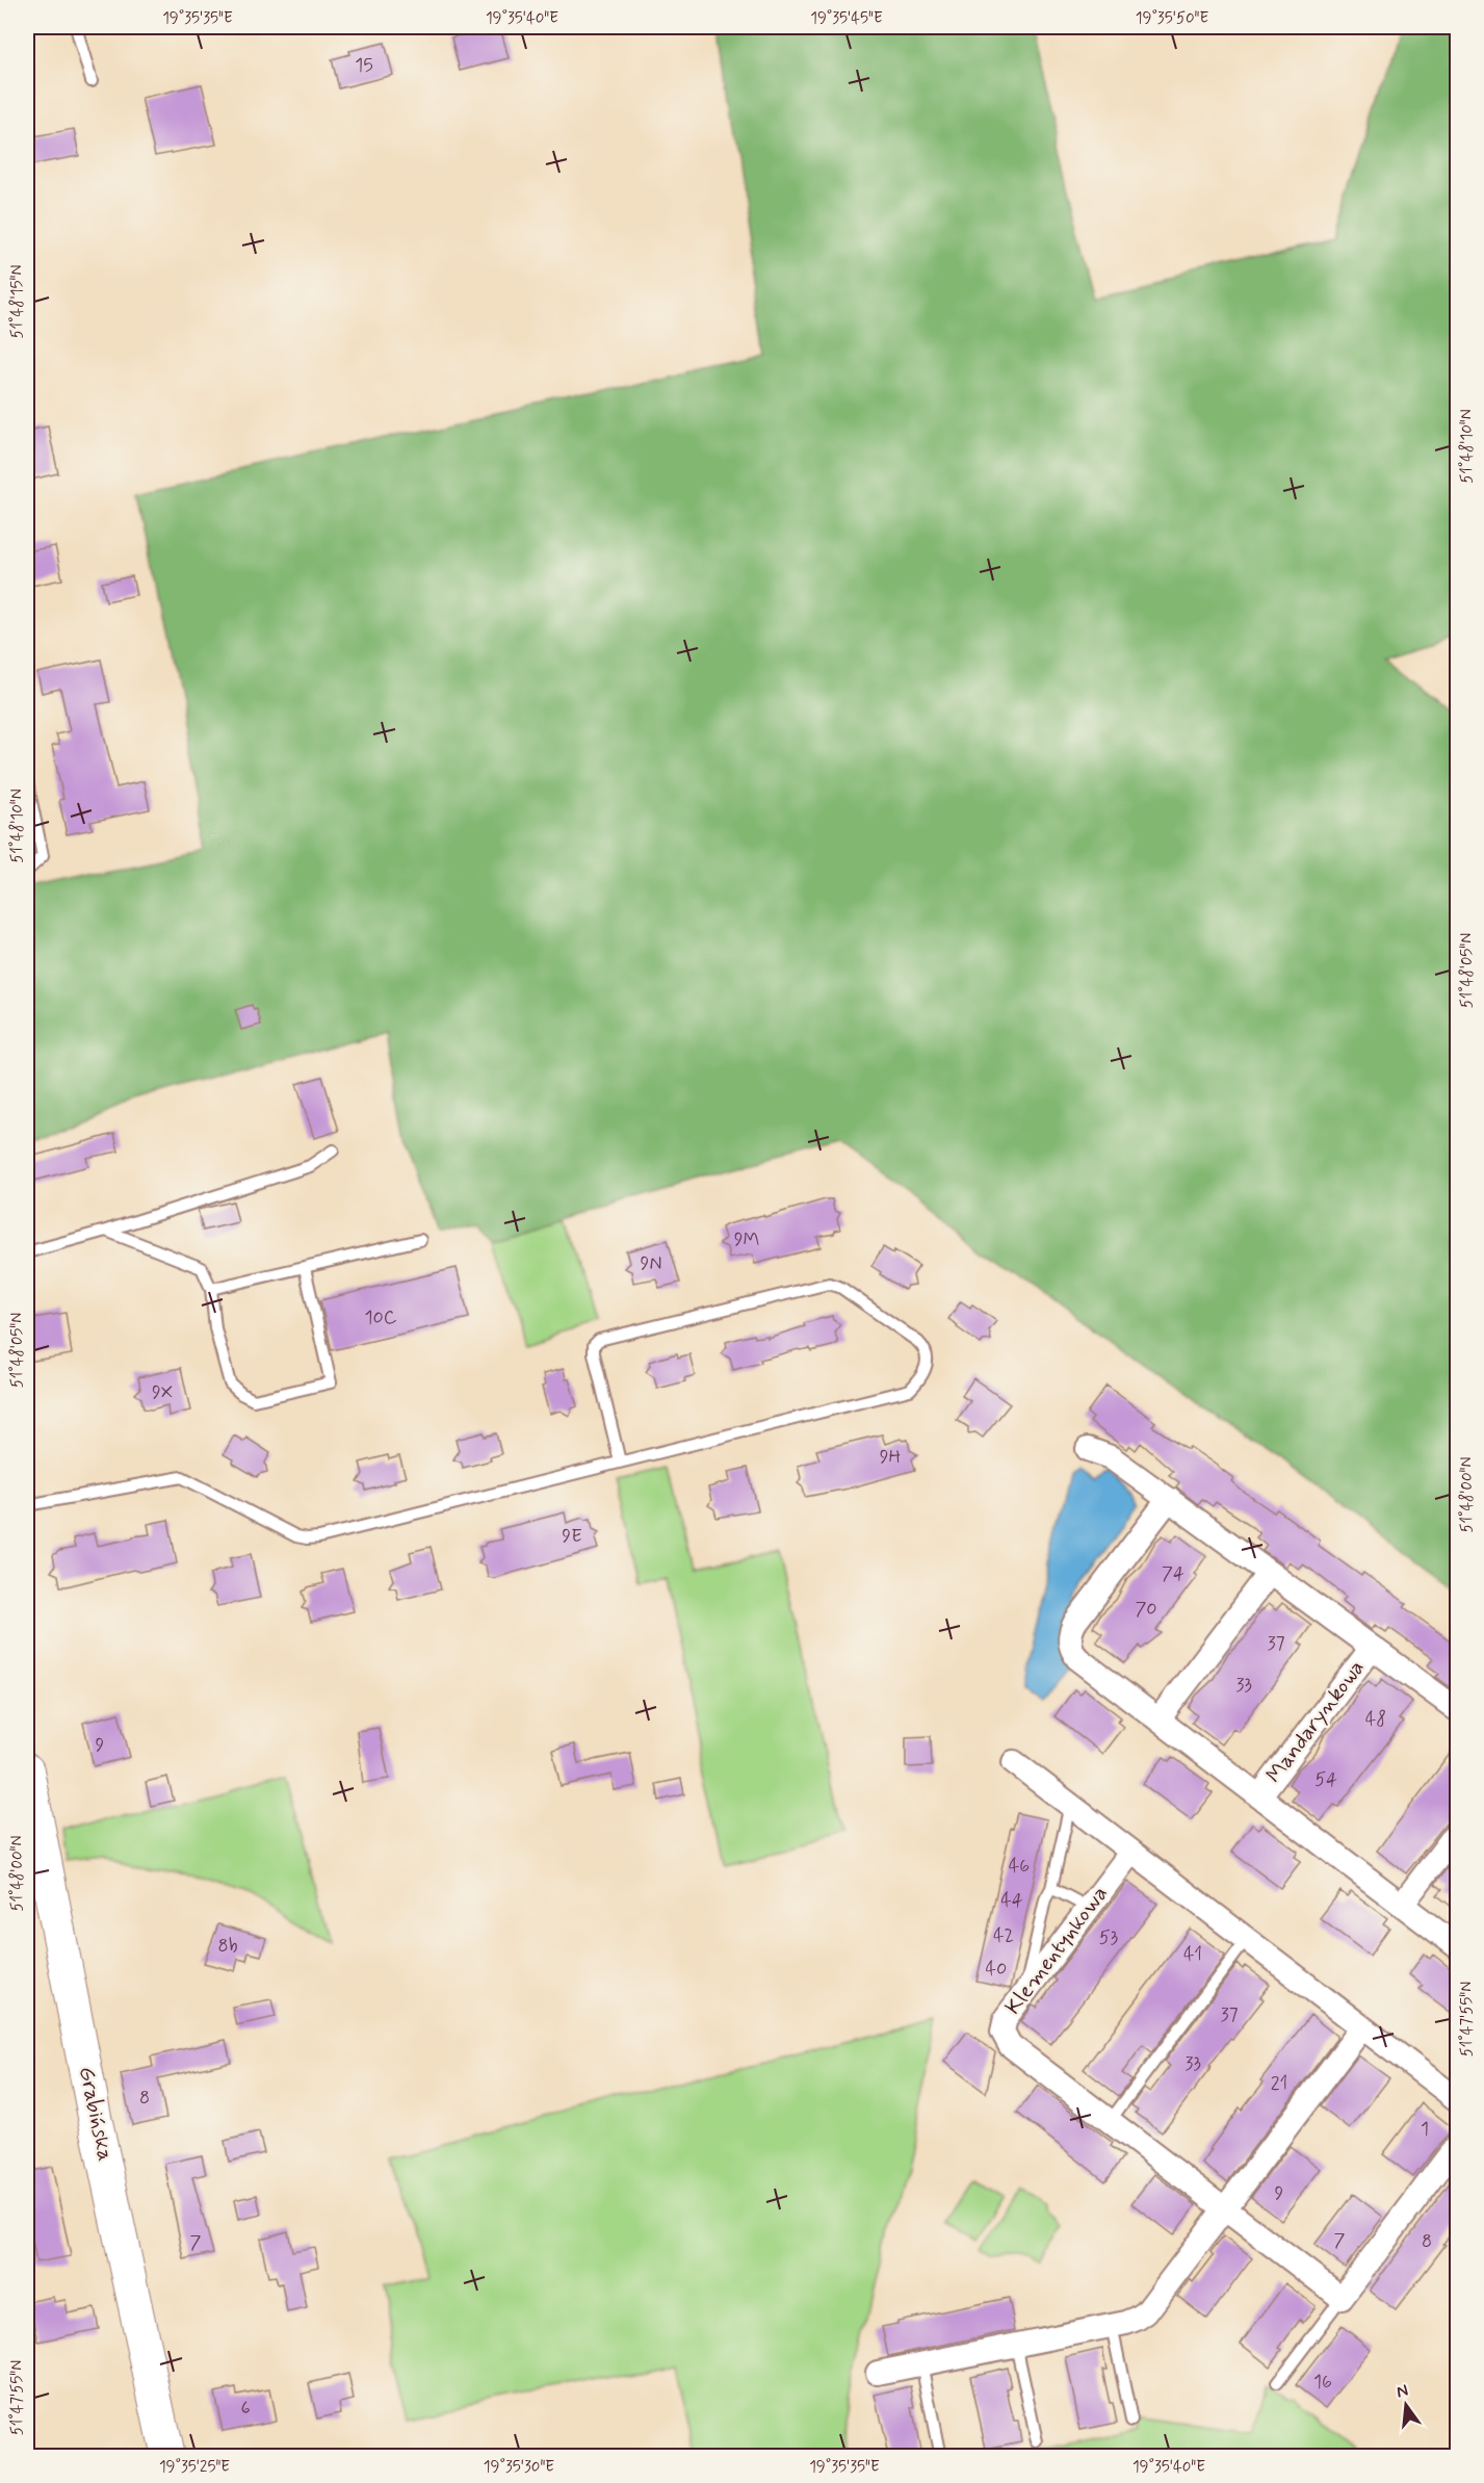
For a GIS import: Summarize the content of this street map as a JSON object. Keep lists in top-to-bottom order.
{
  "streets": {
    "street": ["Mandarynkowa", "Klementynkowa", "Grabińska"]
  },
  "house_numbers": [
    "15",
    "9M",
    "9N",
    "10C",
    "9X",
    "9H",
    "9E",
    "74",
    "70",
    "37",
    "33",
    "48",
    "9",
    "54",
    "46",
    "44",
    "42",
    "53",
    "8b",
    "41",
    "40",
    "37",
    "33",
    "21",
    "8",
    "1",
    "9",
    "7",
    "8",
    "7",
    "16",
    "6"
  ],
  "north": "top",
  "coordinates": [
    "19°35'35\"E",
    "19°35'40\"E",
    "19°35'45\"E",
    "19°35'50\"E",
    "51°48'15\"N",
    "51°48'10\"N",
    "51°48'05\"N",
    "51°48'00\"N",
    "51°47'55\"N",
    "19°35'25\"E",
    "19°35'30\"E"
  ]
}
